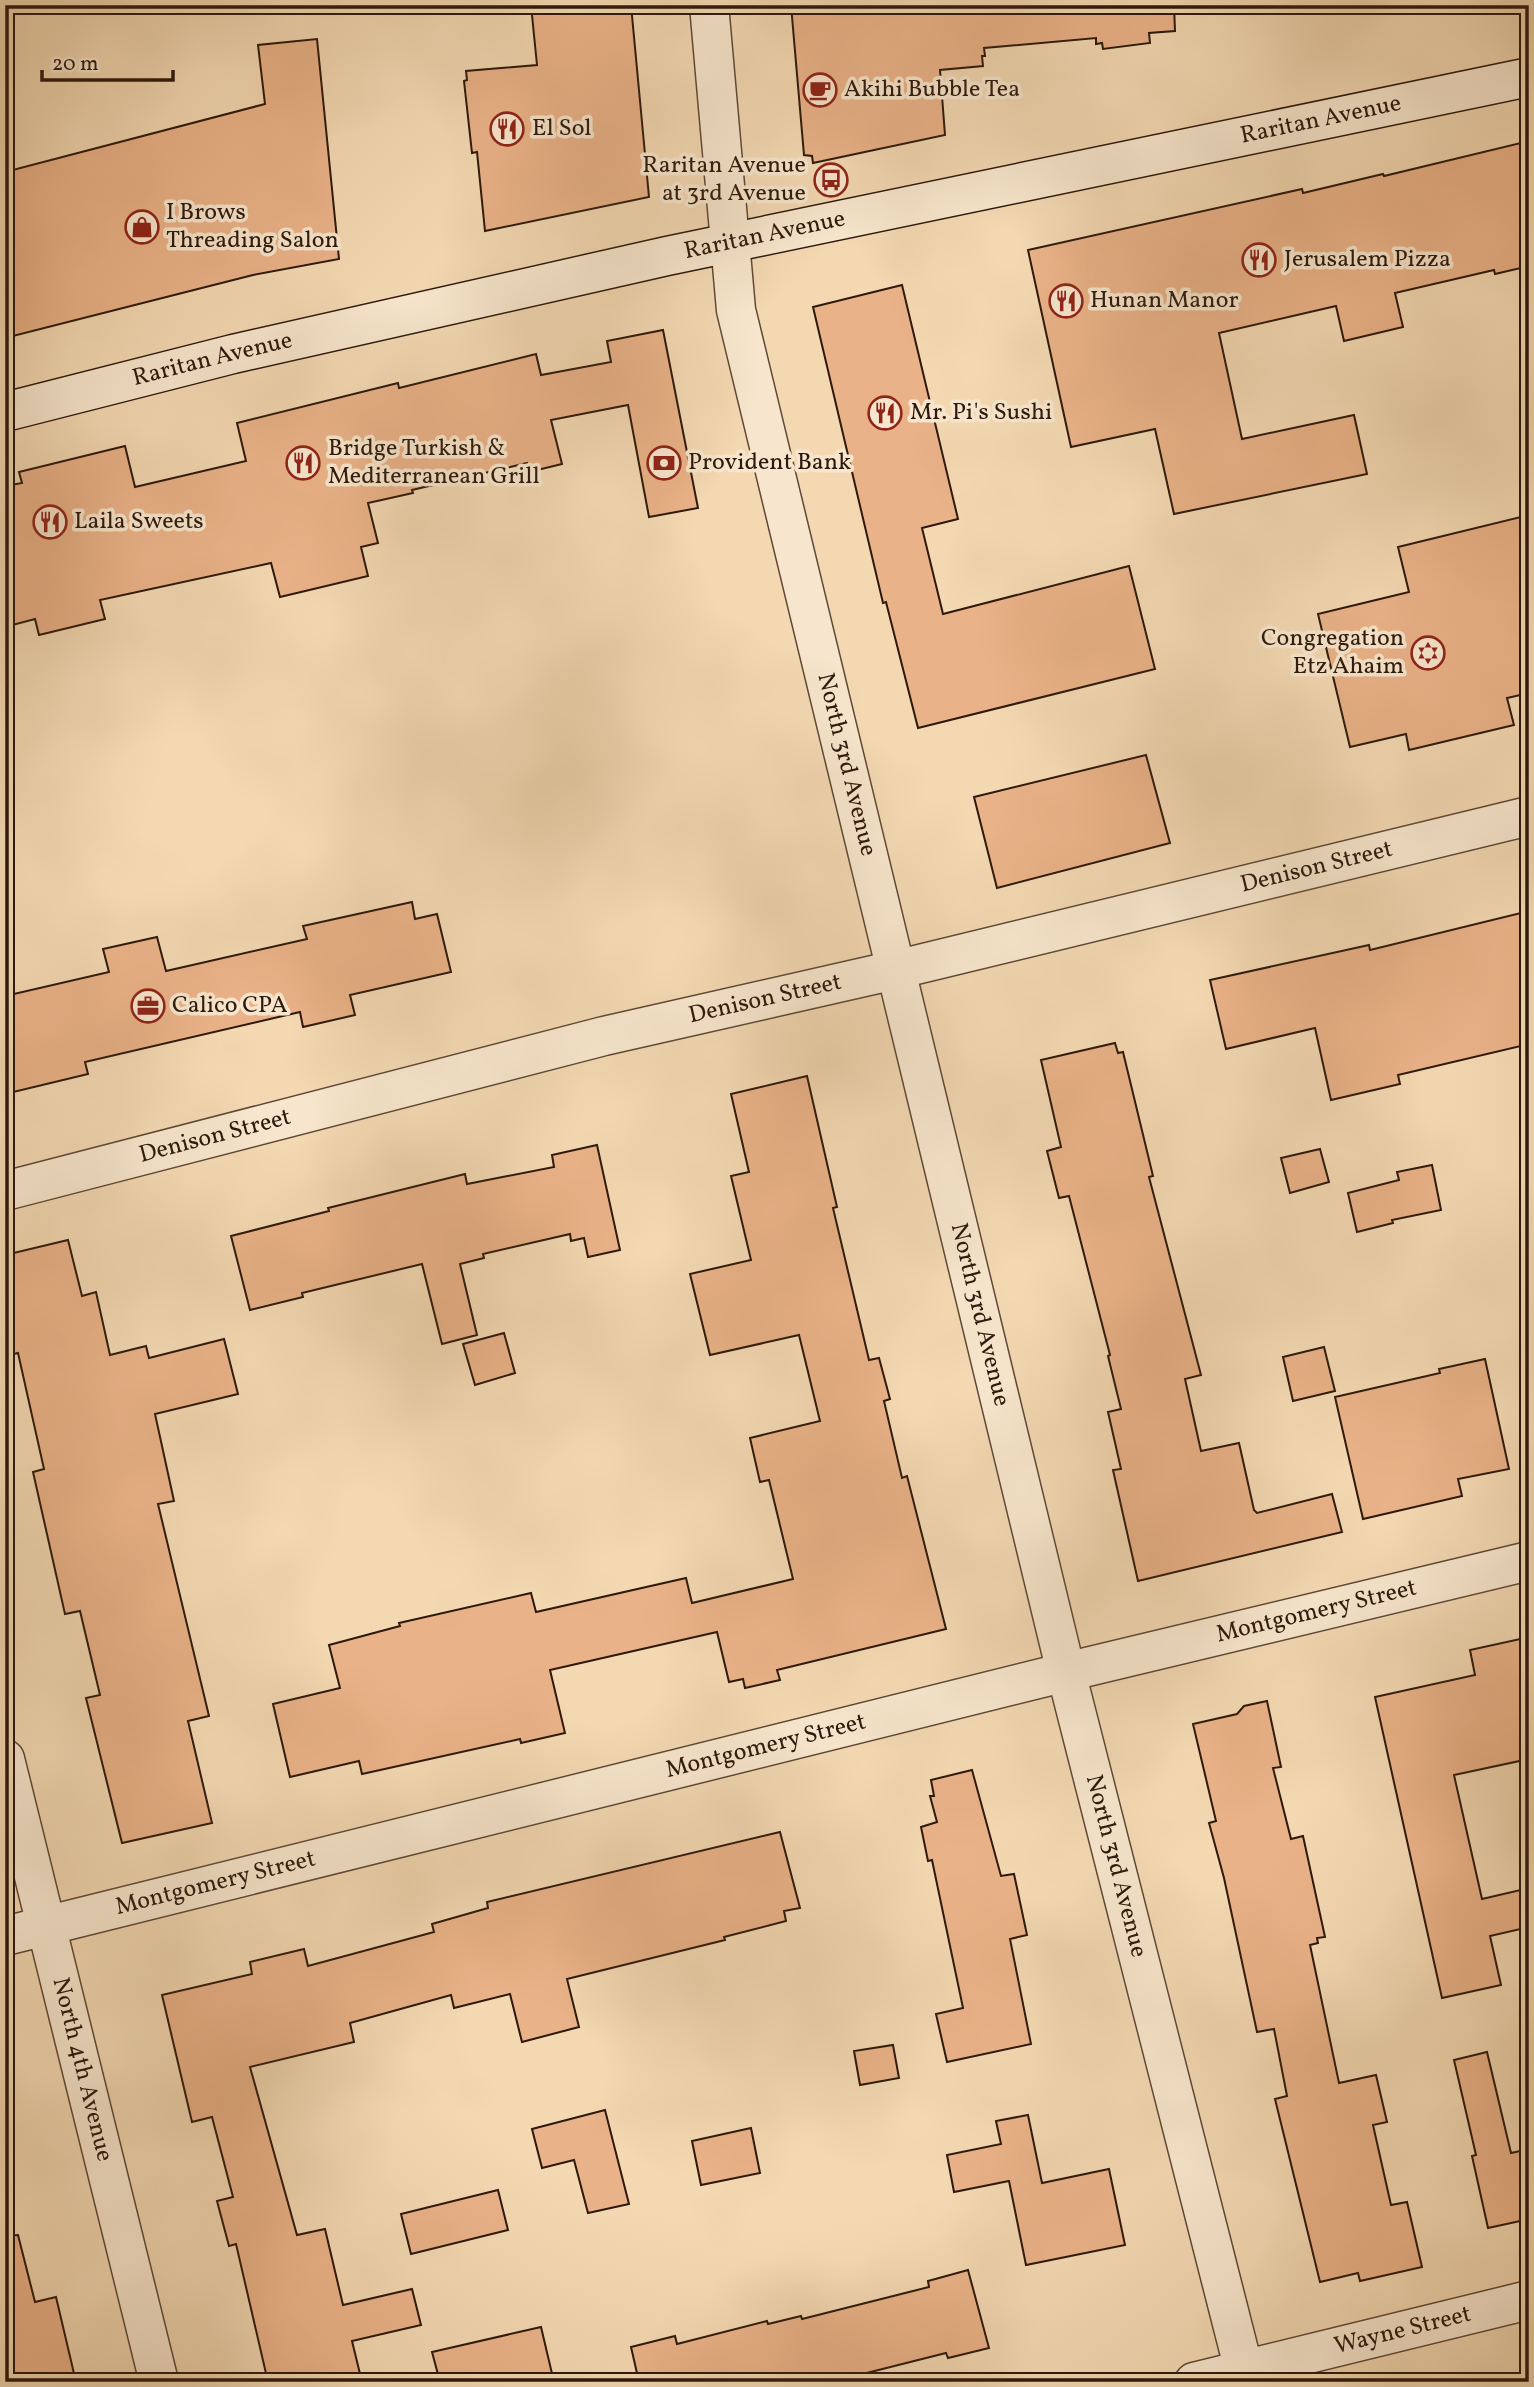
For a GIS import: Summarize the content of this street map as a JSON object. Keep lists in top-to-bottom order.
{
  "streets": {
    "street": [
      "Raritan Avenue",
      "North 3rd Avenue",
      "Denison Street",
      "Montgomery Street",
      "North 4th Avenue",
      "Wayne Street"
    ]
  },
  "crossings": [
    ["Raritan Avenue", "North 3rd Avenue"],
    ["North 3rd Avenue", "Denison Street"],
    ["North 3rd Avenue", "Montgomery Street"],
    ["North 3rd Avenue", "Wayne Street"],
    ["Montgomery Street", "North 4th Avenue"]
  ],
  "places": {
    "cafe": ["Akihi Bubble Tea"],
    "restaurant": [
      "El Sol",
      "Jerusalem Pizza",
      "Hunan Manor",
      "Mr. Pi's Sushi",
      "Bridge Turkish & Mediterranean Grill",
      "Laila Sweets"
    ],
    "bus stop": ["Raritan Avenue at 3rd Avenue"],
    "shop": ["I Brows Threading Salon"],
    "bank": ["Provident Bank"],
    "synagogue": ["Congregation Etz Ahaim"],
    "office": ["Calico CPA"]
  },
  "scale_bar": "20 m"
}
